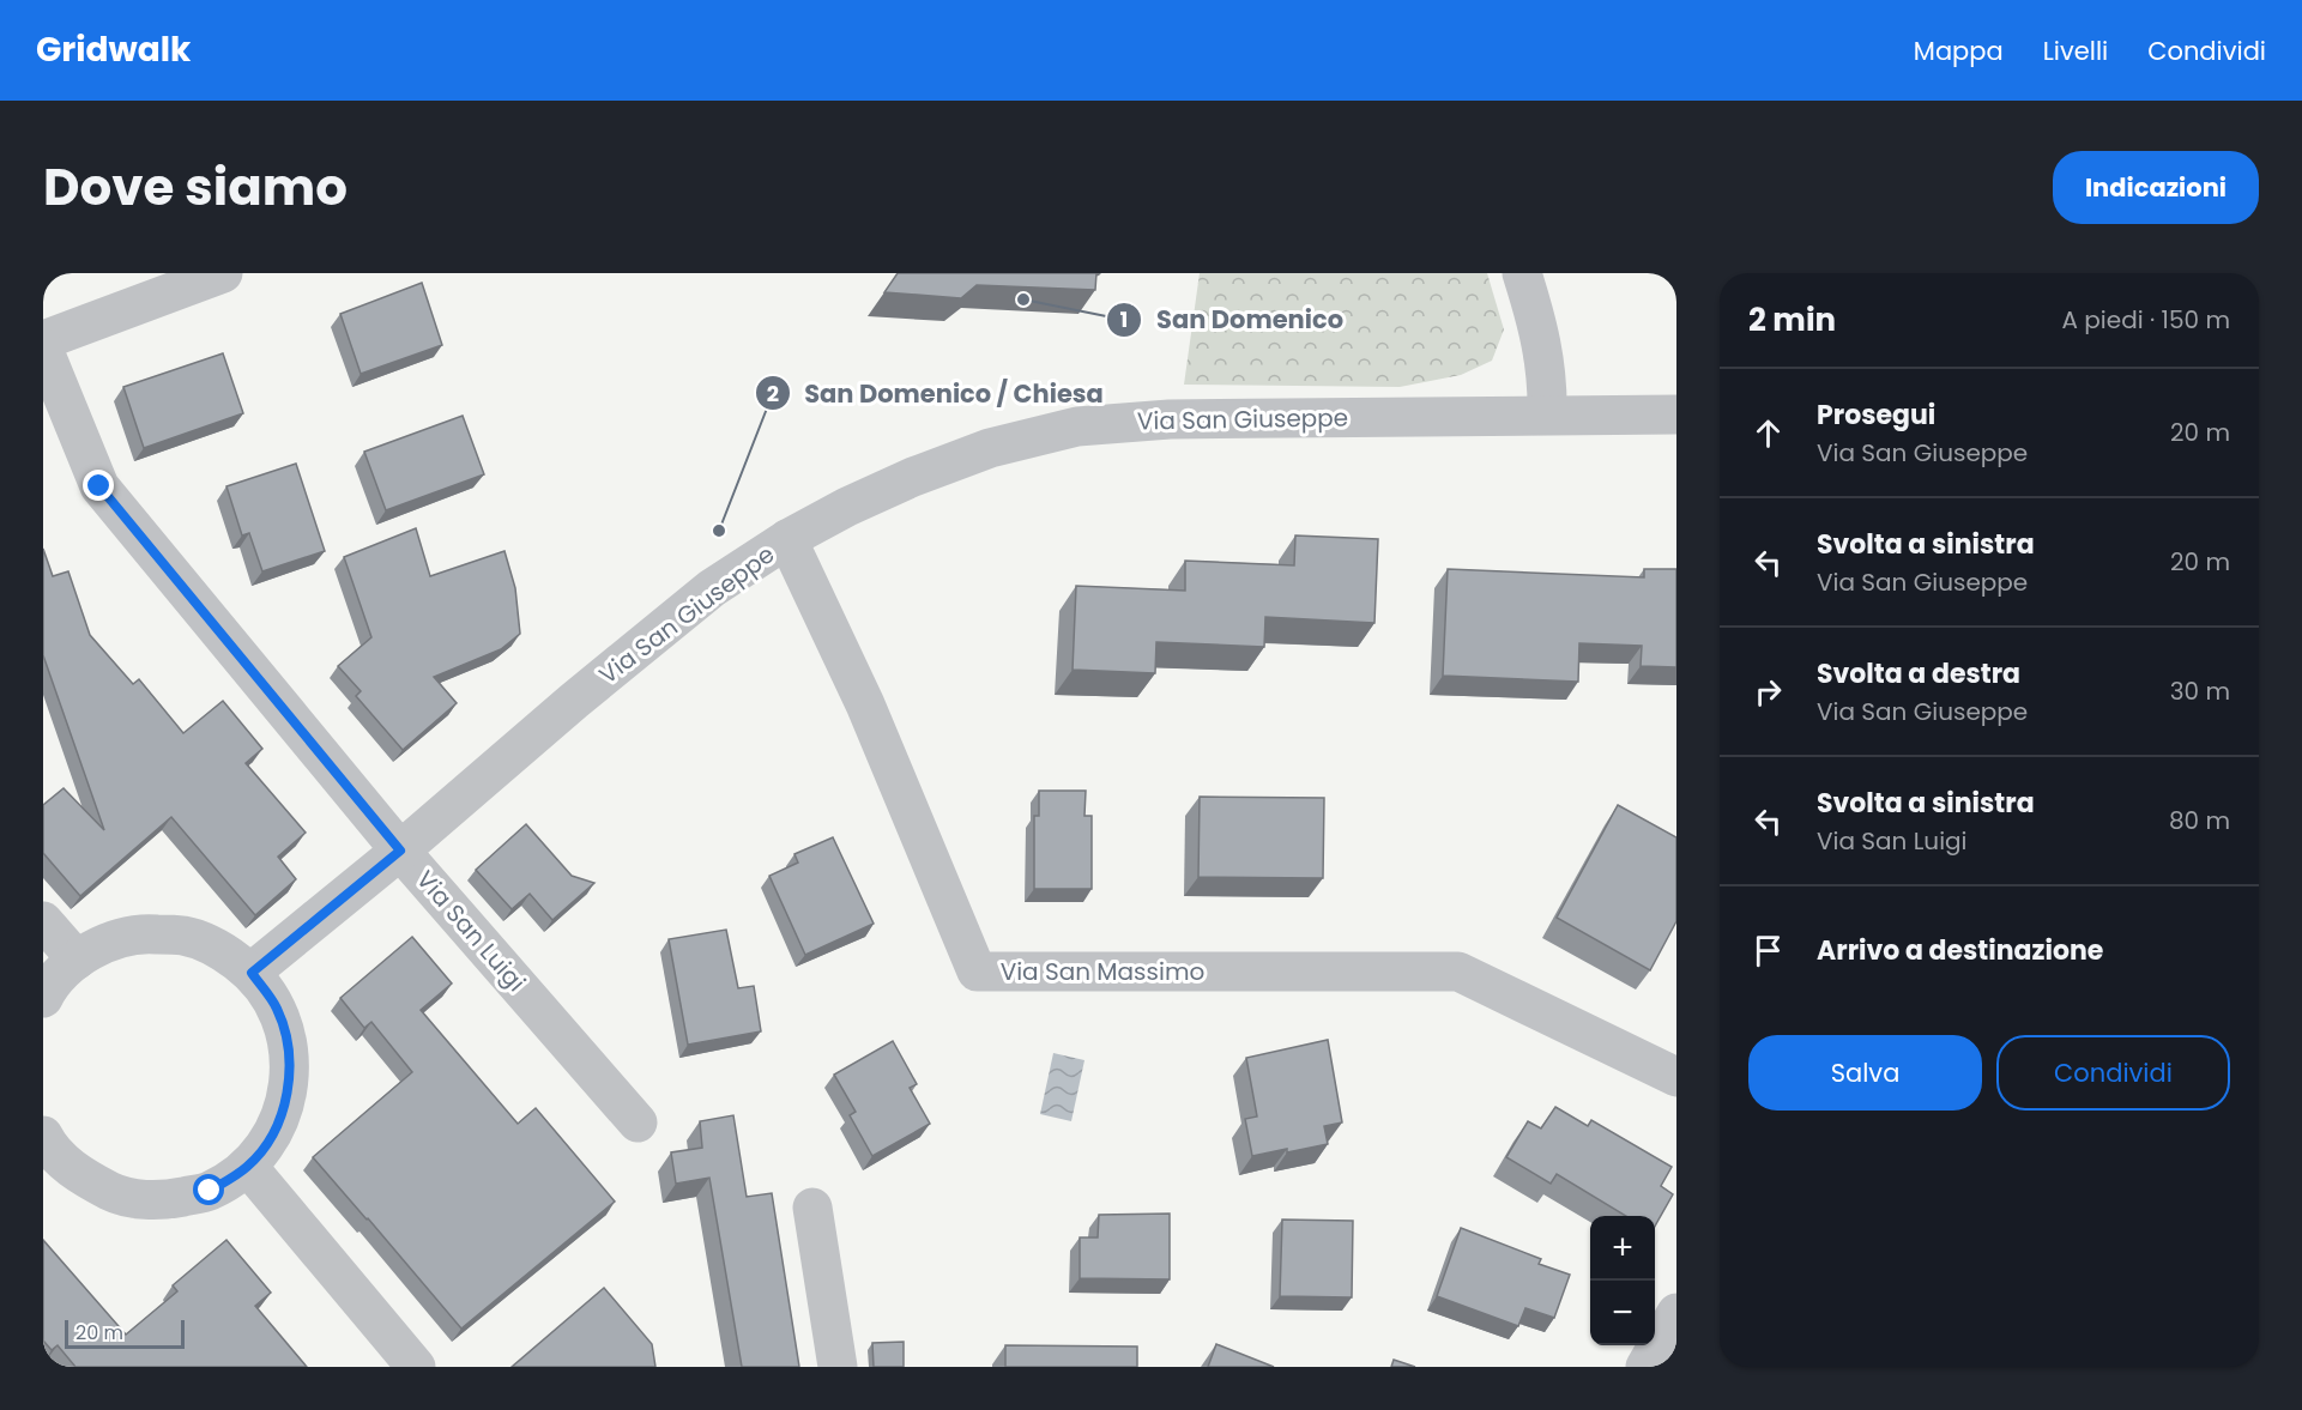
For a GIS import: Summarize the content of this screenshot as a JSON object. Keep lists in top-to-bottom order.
{
  "streets": {
    "street": ["Via San Giuseppe", "Via San Luigi", "Via San Massimo"]
  },
  "crossings": [
    ["Via San Giuseppe", "Via San Luigi"],
    ["Via San Giuseppe", "Via San Massimo"]
  ],
  "places": ["San Domenico", "San Domenico / Chiesa"],
  "scale_bar": "20 m",
  "page": {
    "header": "Gridwalk",
    "nav": ["Mappa", "Livelli", "Condividi"],
    "title": "Dove siamo",
    "buttons": [
      "Indicazioni",
      ["Salva", "Condividi"]
    ],
    "heading": ["2 min", "A piedi · 150 m"],
    "list": [
      ["Prosegui", "Via San Giuseppe", "20 m"],
      ["Svolta a sinistra", "Via San Giuseppe", "20 m"],
      ["Svolta a destra", "Via San Giuseppe", "30 m"],
      ["Svolta a sinistra", "Via San Luigi", "80 m"],
      "Arrivo a destinazione"
    ],
    "map_buttons": ["+", "−"],
    "scale": "20 m"
  }
}
